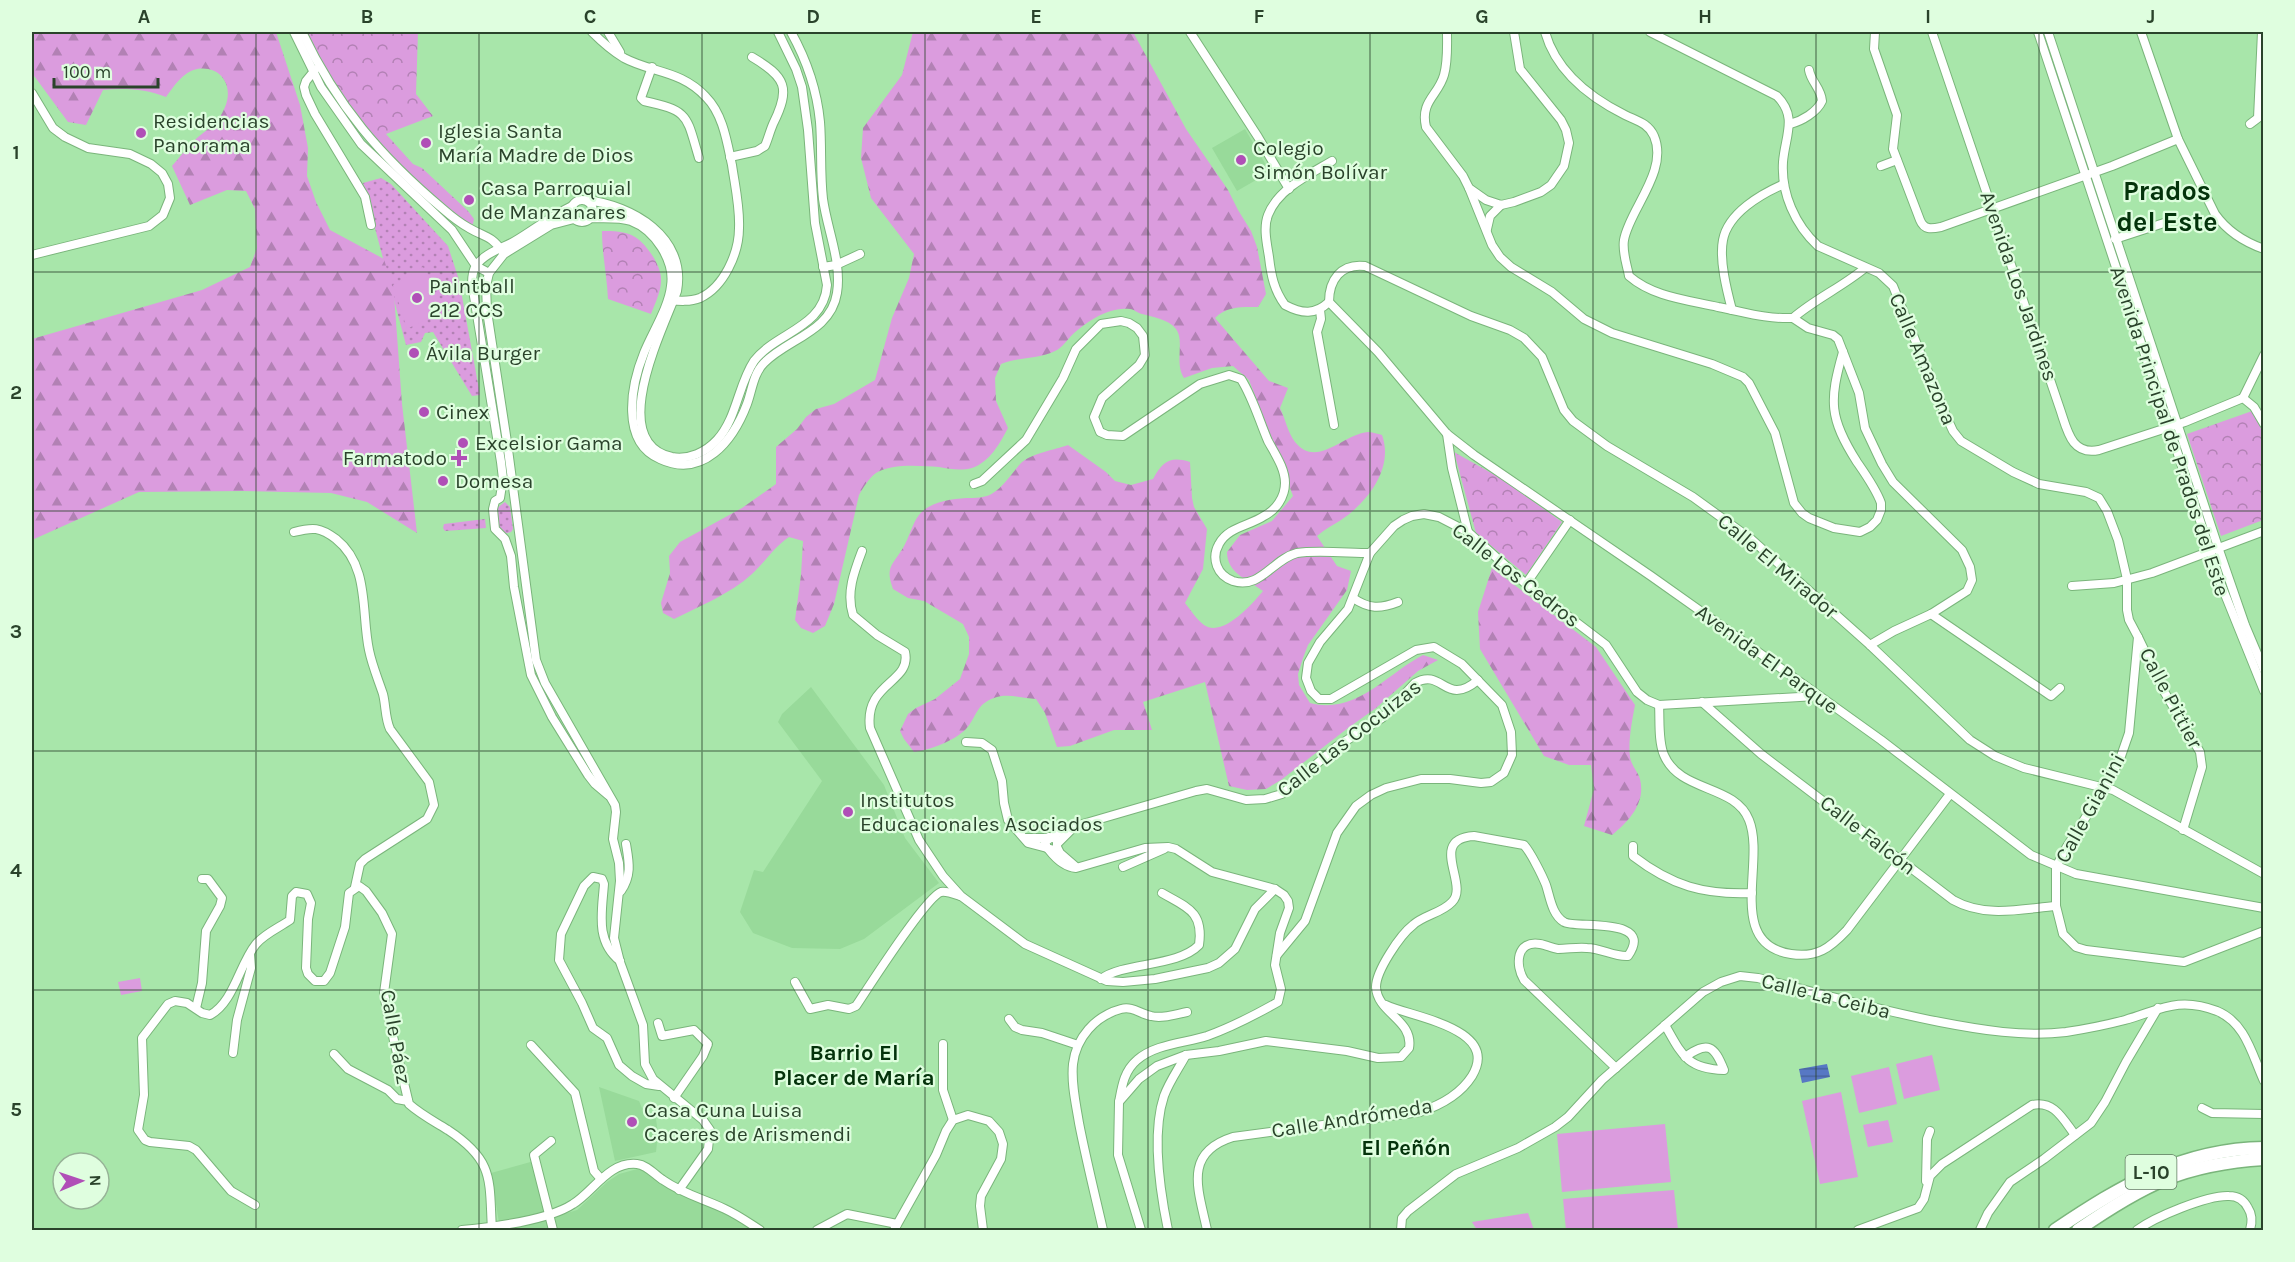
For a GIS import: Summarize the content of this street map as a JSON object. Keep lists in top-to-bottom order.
{
  "streets": {
    "highway": ["L-10"],
    "street": [
      "Avenida Los Jardines",
      "Calle Amazona",
      "Avenida Principal de Prados del Este",
      "Calle El Mirador",
      "Calle Los Cedros",
      "Avenida El Parque",
      "Calle Pittier",
      "Calle Las Cocuizas",
      "Calle Gianini",
      "Calle Falcón",
      "Calle La Ceiba",
      "Calle Páez",
      "Calle Andrómeda"
    ]
  },
  "crossings": [
    ["Avenida Los Jardines", "Avenida Principal de Prados del Este"],
    ["Calle Amazona", "Calle Gianini"],
    ["Calle El Mirador", "Avenida El Parque"],
    ["Calle El Mirador", "Calle Pittier"],
    ["Calle El Mirador", "Calle Gianini"],
    ["Calle Los Cedros", "Calle Las Cocuizas"],
    ["Calle Los Cedros", "Calle La Ceiba"],
    ["Avenida El Parque", "Calle Gianini"],
    ["Avenida El Parque", "Calle La Ceiba"],
    ["Calle Pittier", "Calle Gianini"],
    ["Calle Gianini", "Calle Falcón"],
    ["Calle Falcón", "Calle La Ceiba"]
  ],
  "districts": ["Prados del Este", "Barrio El Placer de María", "El Peñón"],
  "places": {
    "other": [
      "Residencias Panorama",
      "Iglesia Santa María Madre de Dios",
      "Colegio Simón Bolívar",
      "Casa Parroquial de Manzanares",
      "Paintball 212 CCS",
      "Ávila Burger",
      "Cinex",
      "Excelsior Gama",
      "Domesa",
      "Institutos Educacionales Asociados",
      "Casa Cuna Luisa Caceres de Arismendi"
    ],
    "health": ["Farmatodo"]
  },
  "scale_bar": "100 m",
  "north": "right",
  "grid": {
    "columns": [
      "A",
      "B",
      "C",
      "D",
      "E",
      "F",
      "G",
      "H",
      "I",
      "J"
    ],
    "rows": [
      "1",
      "2",
      "3",
      "4",
      "5"
    ]
  }
}
